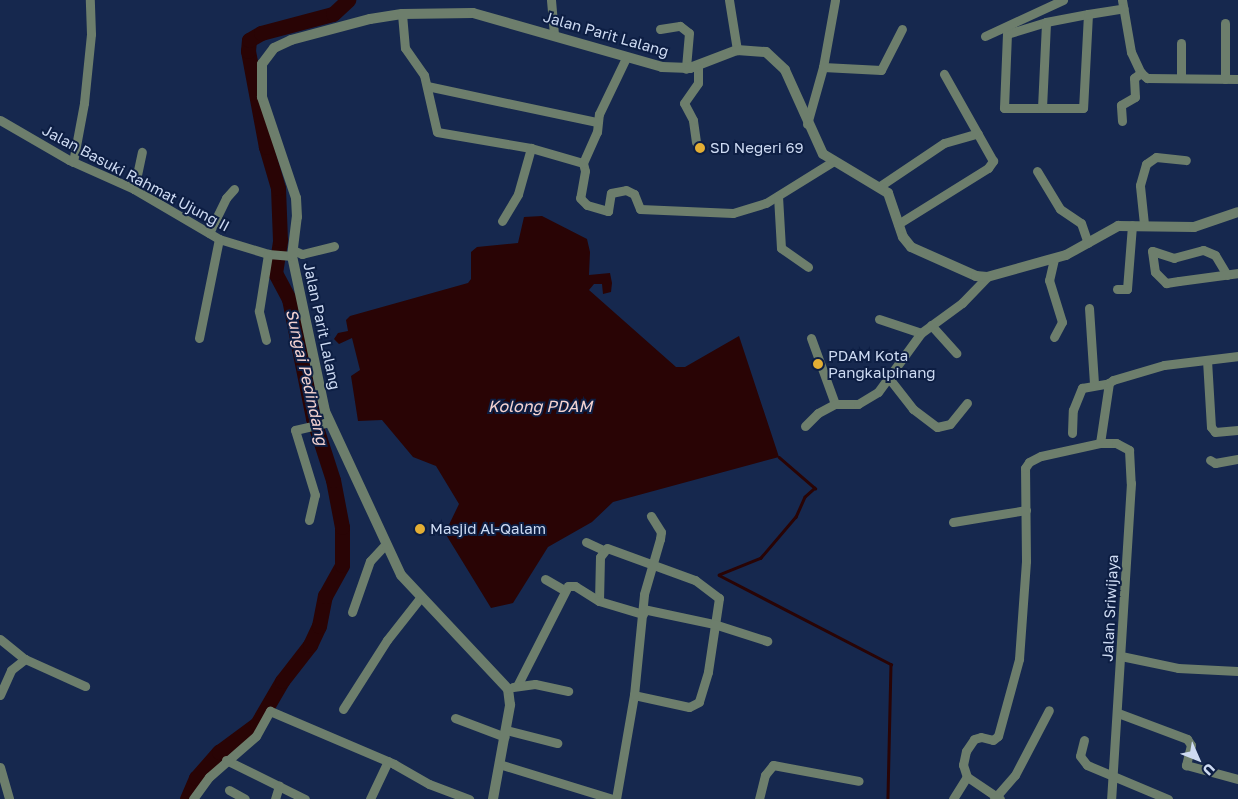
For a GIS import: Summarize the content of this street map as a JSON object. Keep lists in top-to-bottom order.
{
  "streets": {
    "street": ["Jalan Parit Lalang", "Jalan Basuki Rahmat Ujung II", "Jalan Sriwijaya"]
  },
  "crossings": [
    ["Jalan Parit Lalang", "Jalan Basuki Rahmat Ujung II"]
  ],
  "water": ["Sungai Pedindang", "Kolong PDAM"],
  "places": ["SD Negeri 69", "PDAM Kota Pangkalpinang", "Masjid Al-Qalam"],
  "north": "bottom right"
}
